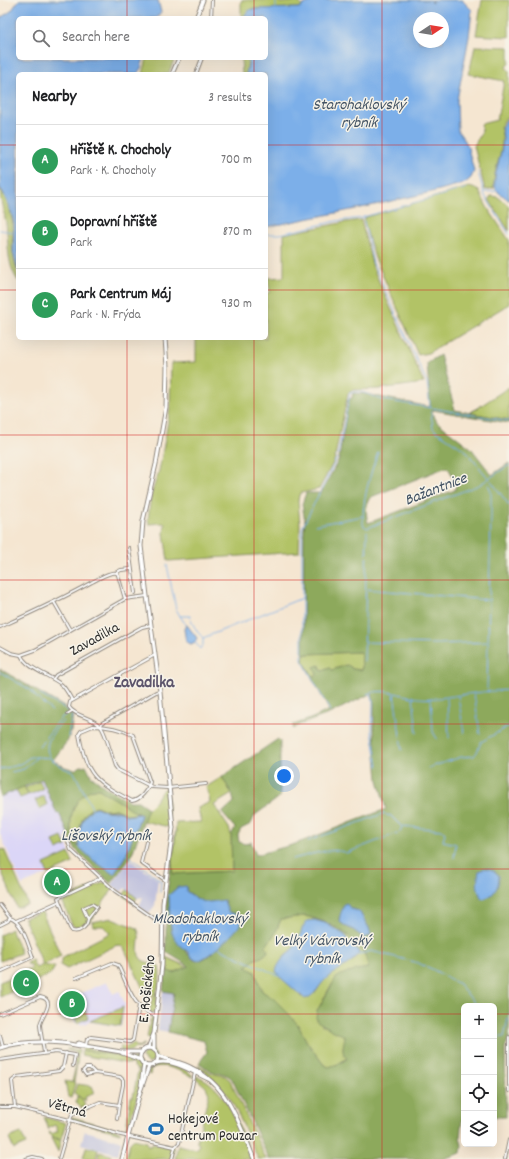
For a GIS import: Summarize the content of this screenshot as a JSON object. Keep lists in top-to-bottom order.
{
  "streets": {
    "street": ["Zavadilka", "E. Rošického", "Větrná"]
  },
  "districts": ["Zavadilka"],
  "water": [
    "Starohaklovský rybník",
    "Bažantnice",
    "Lišovský rybník",
    "Mladohaklovský rybník",
    "Velký Vávrovský rybník"
  ],
  "places": {
    "sports": ["Hokejové centrum Pouzar"]
  },
  "north": "right",
  "page": {
    "search": "Search here",
    "heading": ["Nearby", "3 results"],
    "list": [
      {
        "mark": "A",
        "name": "Hřiště K. Chocholy",
        "note": "Park · K. Chocholy",
        "value": "700 m"
      },
      {
        "mark": "B",
        "name": "Dopravní hřiště",
        "note": "Park",
        "value": "870 m"
      },
      {
        "mark": "C",
        "name": "Park Centrum Máj",
        "note": "Park · N. Frýda",
        "value": "930 m"
      }
    ],
    "pins": ["A", "C", "B"],
    "map_buttons": ["+", "−"]
  }
}
